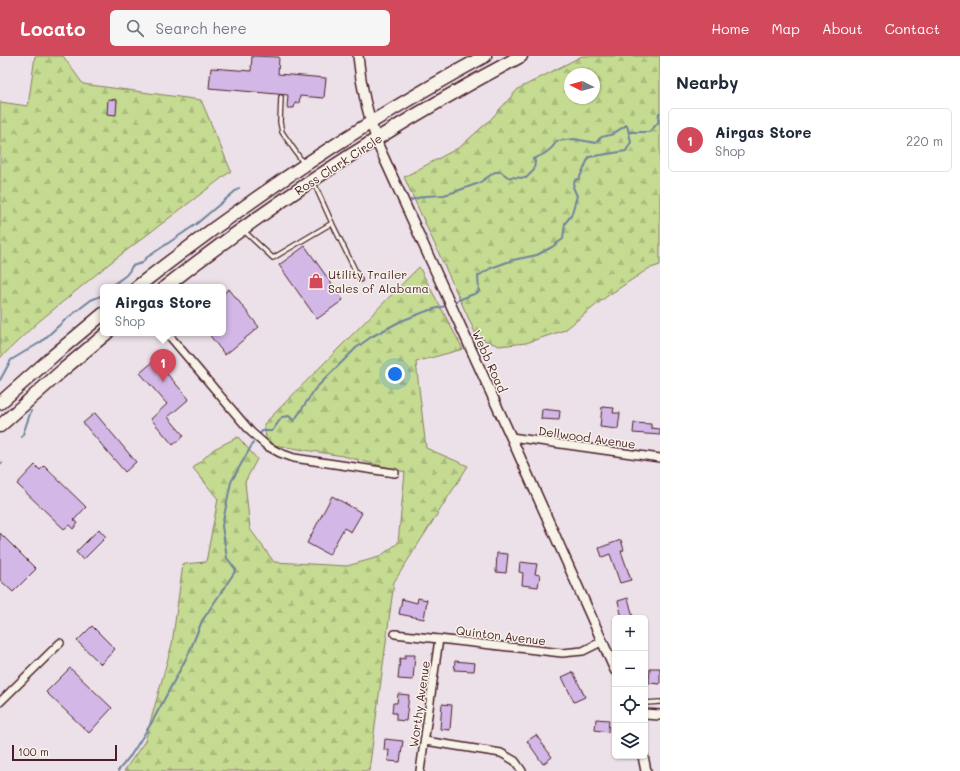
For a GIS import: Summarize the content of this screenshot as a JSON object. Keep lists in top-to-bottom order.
{
  "streets": {
    "highway": ["Ross Clark Circle"],
    "street": [
      "Webb Road",
      "Dellwood Avenue",
      "Quinton Avenue",
      "Worthy Avenue"
    ]
  },
  "crossings": [
    ["Ross Clark Circle", "Webb Road"],
    ["Webb Road", "Dellwood Avenue"],
    ["Webb Road", "Quinton Avenue"],
    ["Quinton Avenue", "Worthy Avenue"]
  ],
  "places": {
    "shop": ["Utility Trailer Sales of Alabama"]
  },
  "scale_bar": "100 m",
  "north": "left",
  "page": {
    "header": "Locato",
    "search": "Search here",
    "nav": [
      "Home",
      "Map",
      "About",
      "Contact"
    ],
    "heading": "Nearby",
    "list": [
      {
        "mark": "1",
        "name": "Airgas Store",
        "note": "Shop",
        "value": "220 m"
      }
    ],
    "popup": ["Airgas Store", "Shop"],
    "pins": "1",
    "map_buttons": ["+", "−"],
    "scale": "100 m"
  }
}
